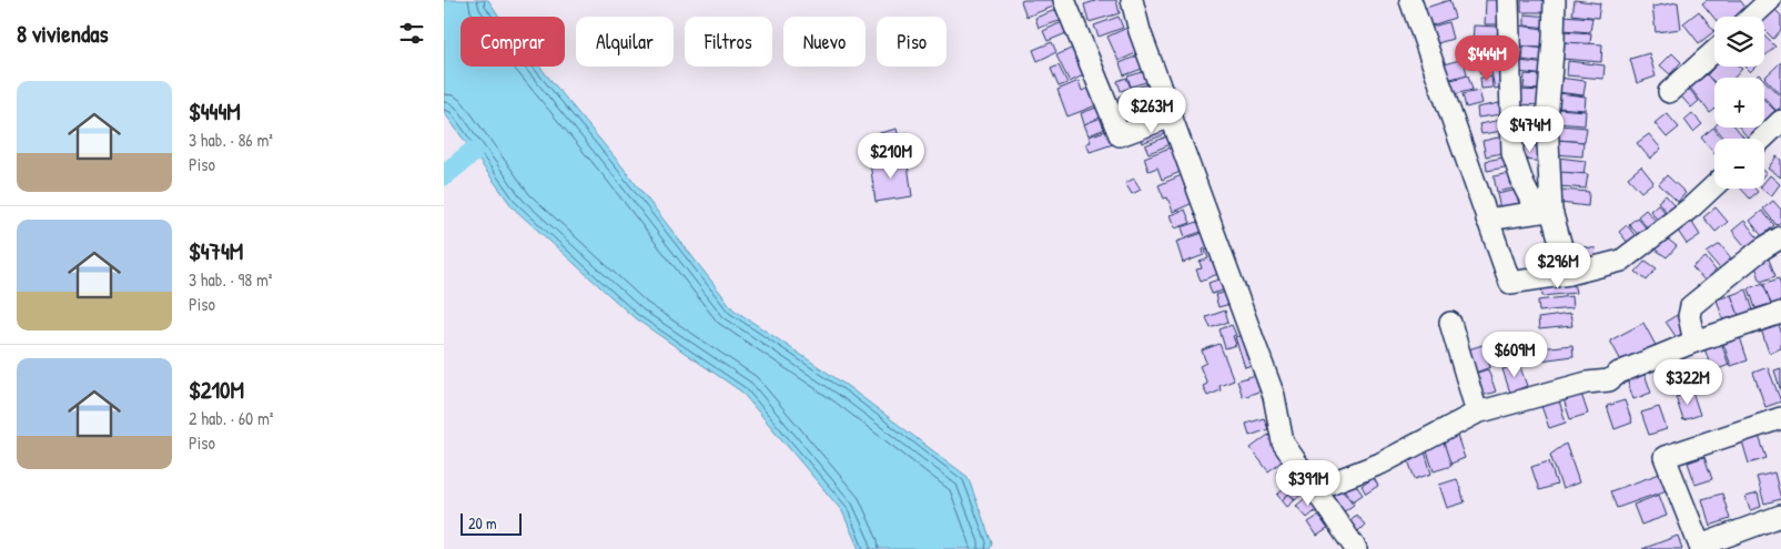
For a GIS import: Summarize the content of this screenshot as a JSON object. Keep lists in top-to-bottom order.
{
  "scale_bar": "20 m",
  "page": {
    "heading": "8 viviendas",
    "map_buttons": ["+", "−"],
    "chip": [
      "Comprar",
      "Alquilar",
      "Filtros",
      "Nuevo",
      "Piso"
    ],
    "price": [
      "$444M",
      "$263M",
      "$474M",
      "$210M",
      "$296M",
      "$609M",
      "$322M",
      "$391M"
    ],
    "list": [
      {
        "name": "$444M",
        "note": "3 hab. · 86 m² · Piso"
      },
      {
        "name": "$474M",
        "note": "3 hab. · 98 m² · Piso"
      },
      {
        "name": "$210M",
        "note": "2 hab. · 60 m² · Piso"
      }
    ],
    "scale": "20 m"
  }
}
